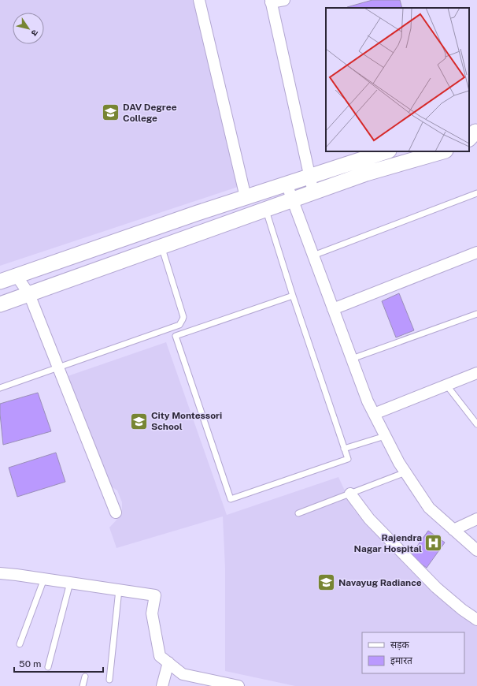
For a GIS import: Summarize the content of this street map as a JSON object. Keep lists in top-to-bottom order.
{
  "places": {
    "school or university": ["DAV Degree College", "City Montessori School", "Navayug Radiance"],
    "hospital": ["Rajendra Nagar Hospital"]
  },
  "legend": ["सड़क", "इमारत"],
  "scale_bar": "50 m",
  "north": "bottom right"
}
